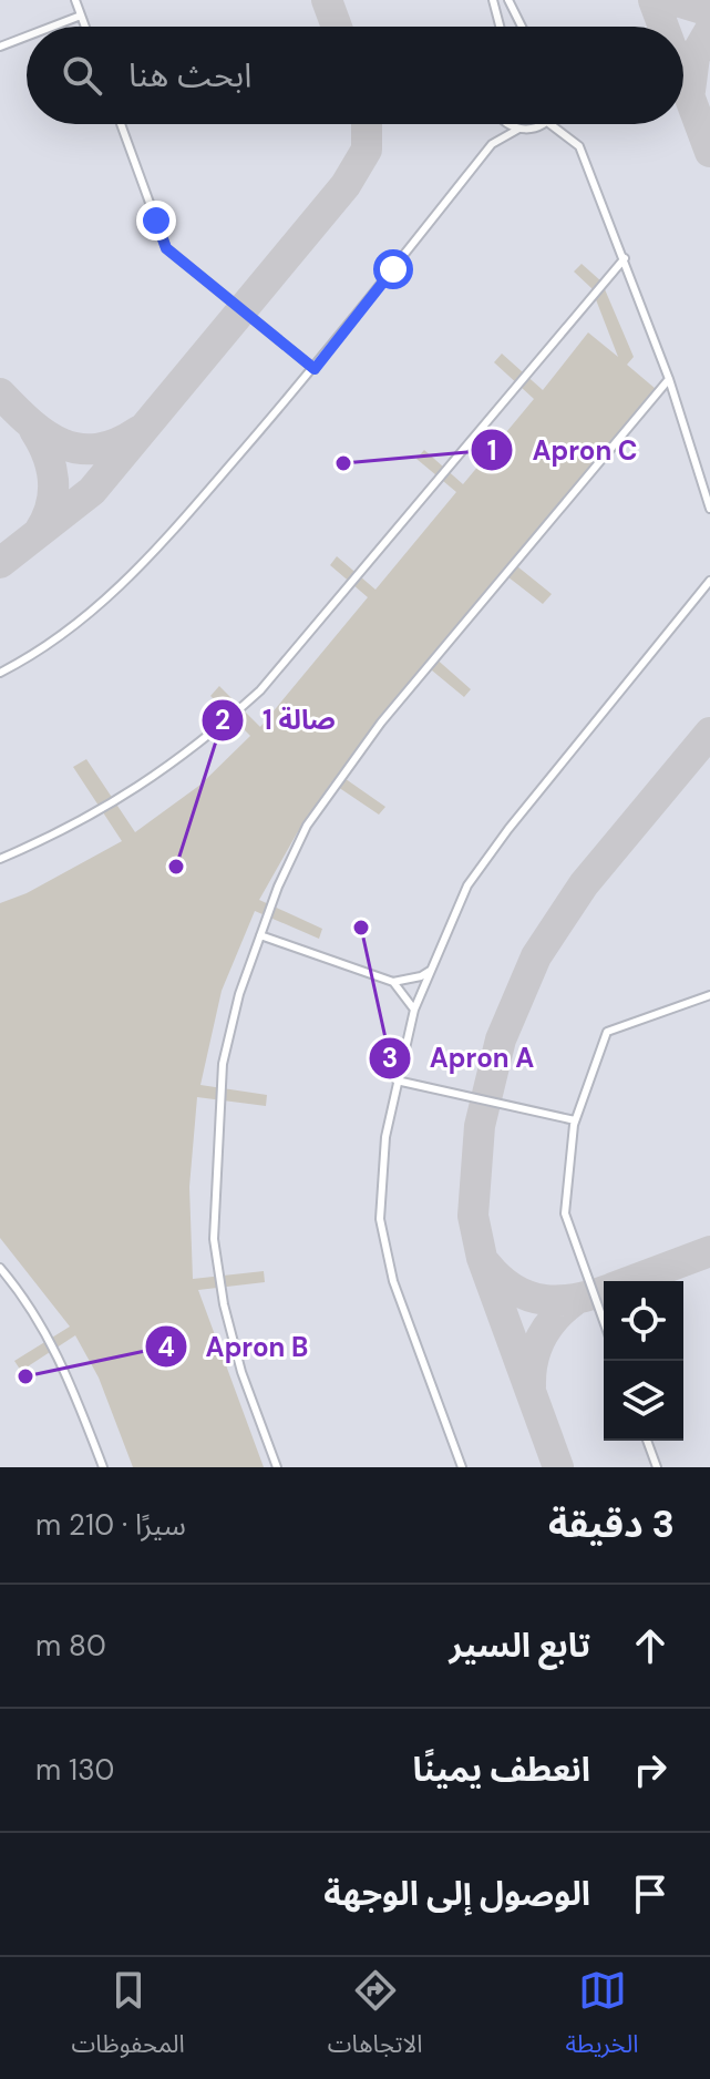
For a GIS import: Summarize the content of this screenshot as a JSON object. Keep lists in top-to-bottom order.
{
  "places": [
    "Apron C",
    "صالة 1",
    "Apron A",
    "Apron B"
  ],
  "page": {
    "search": "ابحث هنا",
    "heading": ["3 دقيقة", "سيرًا · 210 m"],
    "list": [
      ["تابع السير", "80 m"],
      ["انعطف يمينًا", "130 m"],
      "الوصول إلى الوجهة"
    ],
    "nav": ["الخريطة", "الاتجاهات", "المحفوظات"]
  }
}
